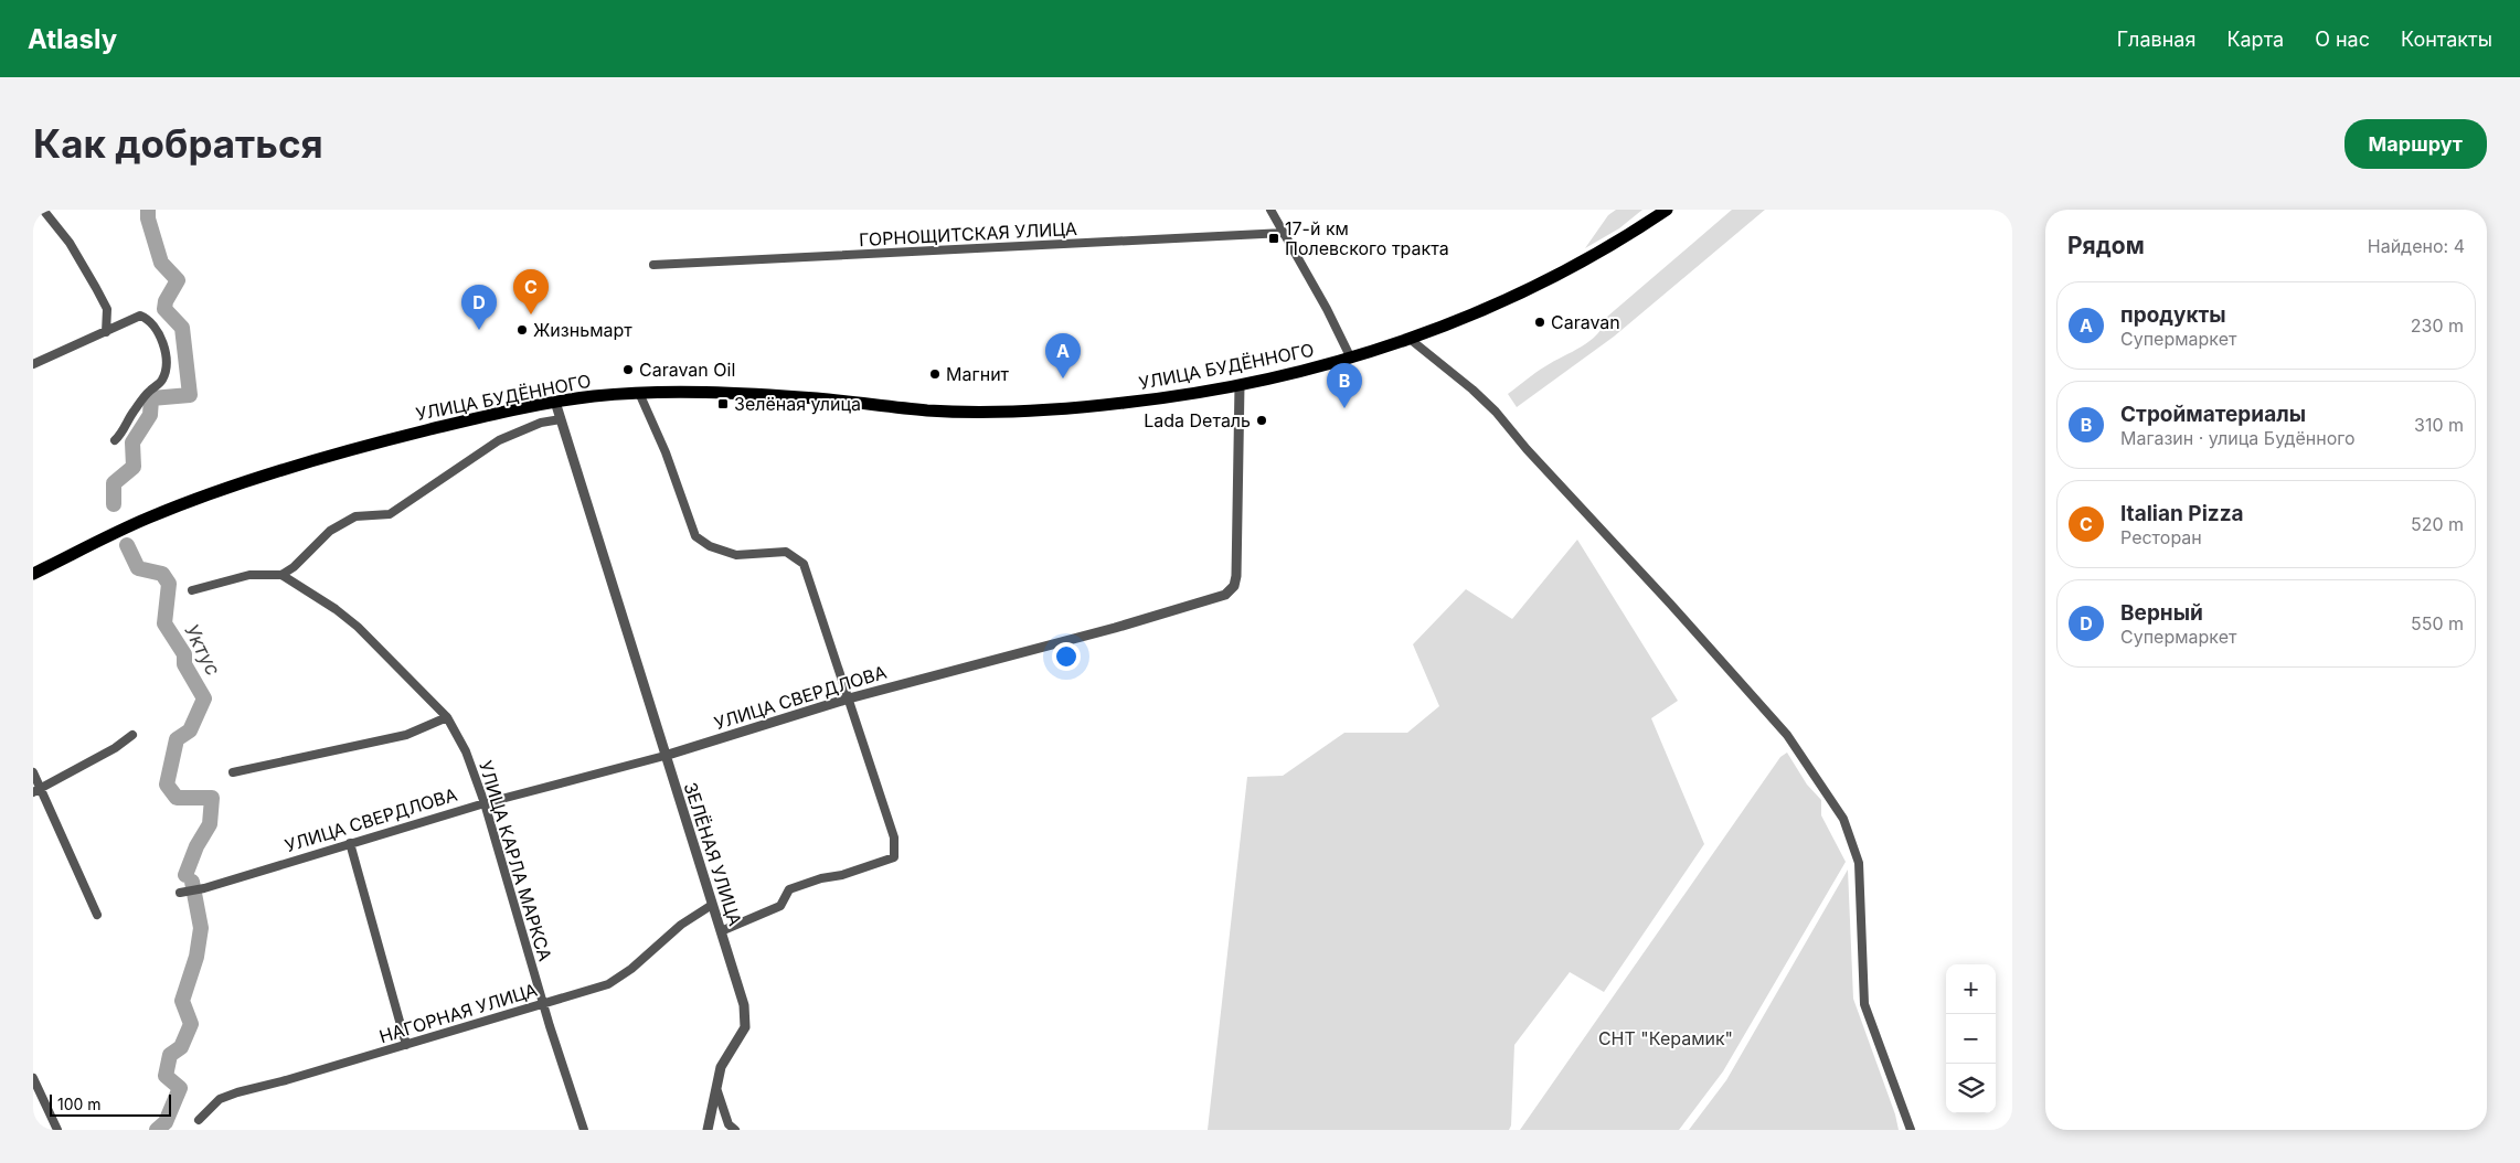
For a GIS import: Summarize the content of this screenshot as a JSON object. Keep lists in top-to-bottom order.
{
  "streets": {
    "main road": ["УЛИЦА БУДЁННОГО"],
    "street": [
      "ГОРНОЩИТСКАЯ УЛИЦА",
      "УЛИЦА СВЕРДЛОВА",
      "ЗЕЛЁНАЯ УЛИЦА",
      "УЛИЦА КАРЛА МАРКСА",
      "НАГОРНАЯ УЛИЦА"
    ]
  },
  "crossings": [
    ["УЛИЦА БУДЁННОГО", "УЛИЦА СВЕРДЛОВА"],
    ["УЛИЦА БУДЁННОГО", "ЗЕЛЁНАЯ УЛИЦА"],
    ["УЛИЦА СВЕРДЛОВА", "ЗЕЛЁНАЯ УЛИЦА"],
    ["УЛИЦА СВЕРДЛОВА", "УЛИЦА КАРЛА МАРКСА"],
    ["ЗЕЛЁНАЯ УЛИЦА", "НАГОРНАЯ УЛИЦА"],
    ["УЛИЦА КАРЛА МАРКСА", "НАГОРНАЯ УЛИЦА"]
  ],
  "water": ["Уктус"],
  "parks": ["СНТ \"Керамик\""],
  "places": {
    "transit": ["17-й км Полевского тракта", "Зелёная улица"],
    "other": [
      "Caravan",
      "Жизньмарт",
      "Caravan Oil",
      "Магнит",
      "Lada Dеталь"
    ]
  },
  "scale_bar": "100 m",
  "page": {
    "header": "Atlasly",
    "nav": [
      "Главная",
      "Карта",
      "О нас",
      "Контакты"
    ],
    "buttons": "Маршрут",
    "title": "Как добраться",
    "heading": ["Рядом", "Найдено: 4"],
    "pins": [
      "C",
      "D",
      "A",
      "B"
    ],
    "list": [
      {
        "mark": "A",
        "name": "продукты",
        "note": "Супермаркет",
        "value": "230 m"
      },
      {
        "mark": "B",
        "name": "Стройматериалы",
        "note": "Магазин · улица Будённого",
        "value": "310 m"
      },
      {
        "mark": "C",
        "name": "Italian Pizza",
        "note": "Ресторан",
        "value": "520 m"
      },
      {
        "mark": "D",
        "name": "Верный",
        "note": "Супермаркет",
        "value": "550 m"
      }
    ],
    "map_buttons": ["+", "−"],
    "scale": "100 m"
  }
}
